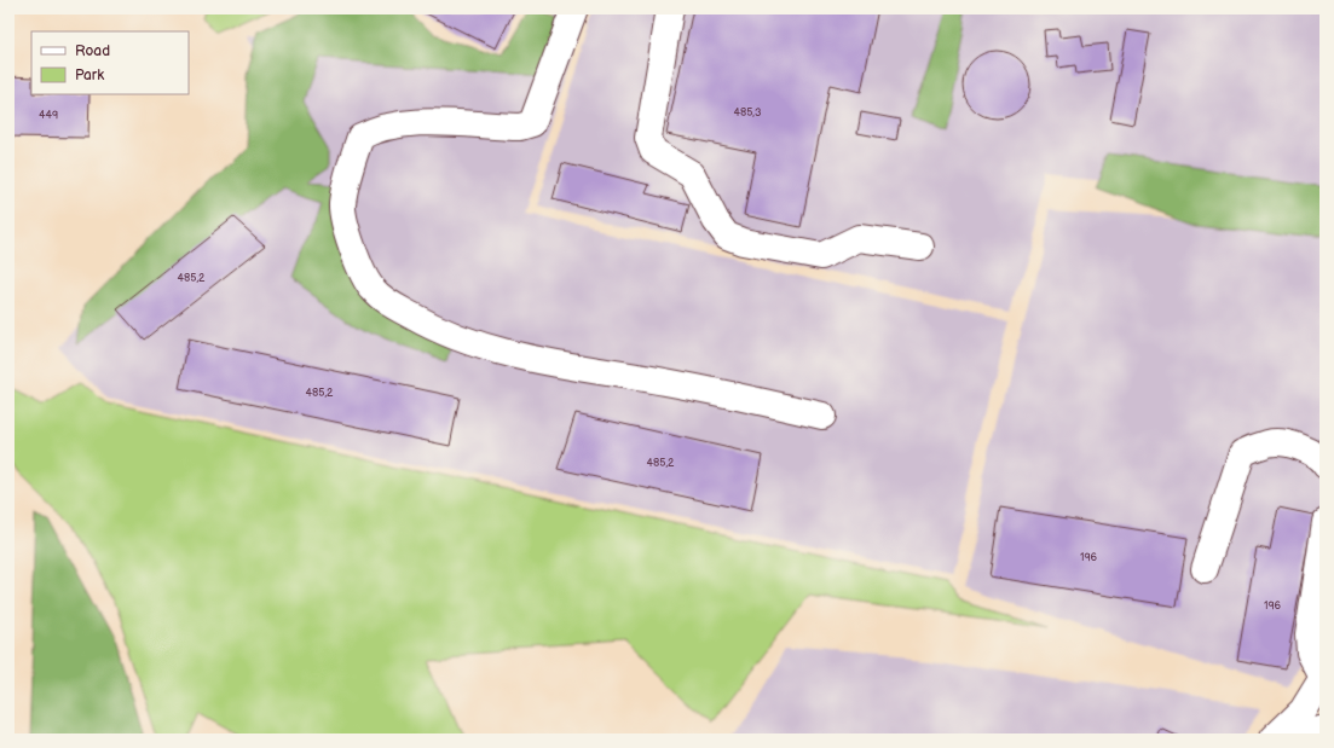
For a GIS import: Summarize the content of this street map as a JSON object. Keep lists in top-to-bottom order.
{
  "house_numbers": [
    "485,3",
    "449",
    "485,2",
    "485,2",
    "485,2",
    "196",
    "196"
  ],
  "legend": ["Road", "Park"]
}
